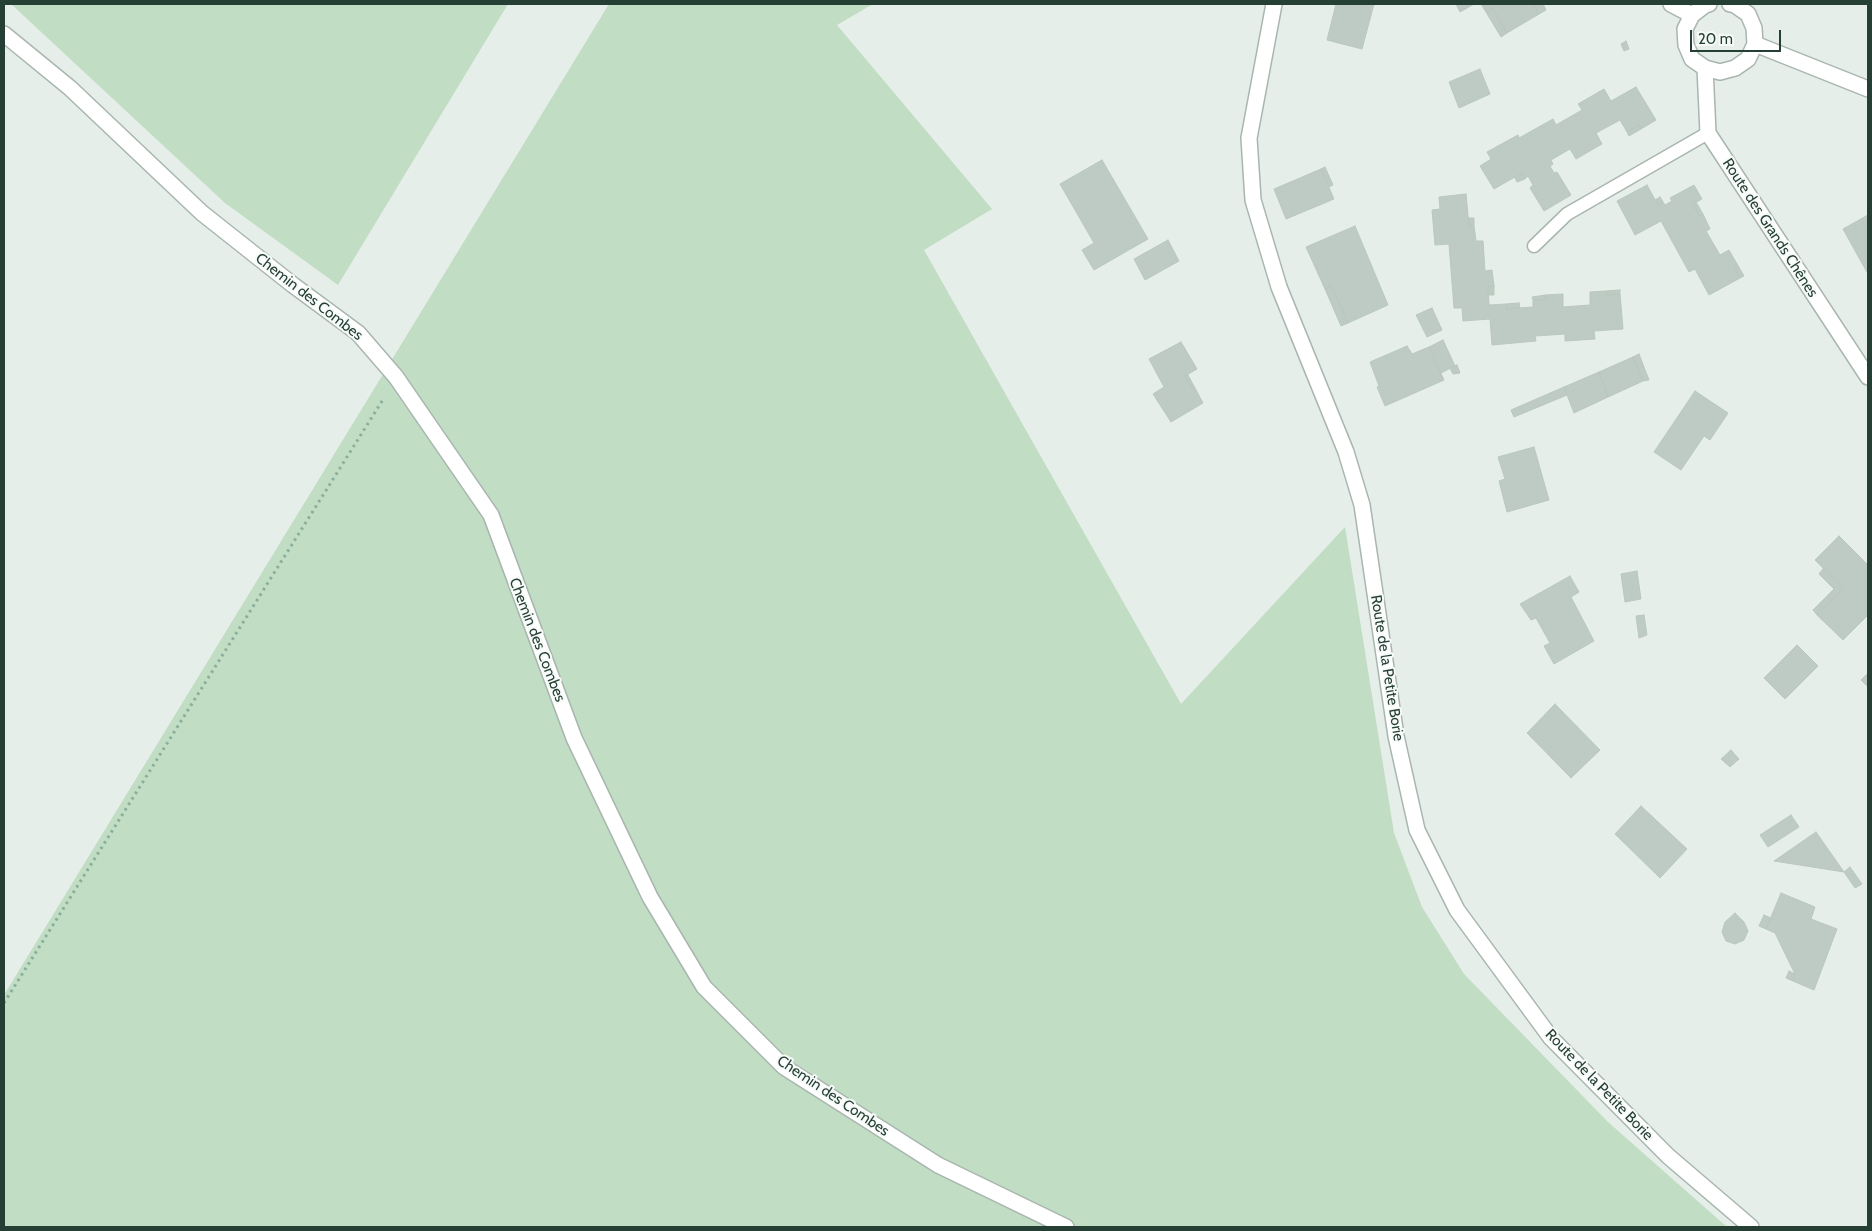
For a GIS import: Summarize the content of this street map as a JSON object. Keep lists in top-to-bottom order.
{
  "streets": {
    "street": ["Route des Grands Chênes", "Chemin des Combes", "Route de la Petite Borie"]
  },
  "scale_bar": "20 m"
}
